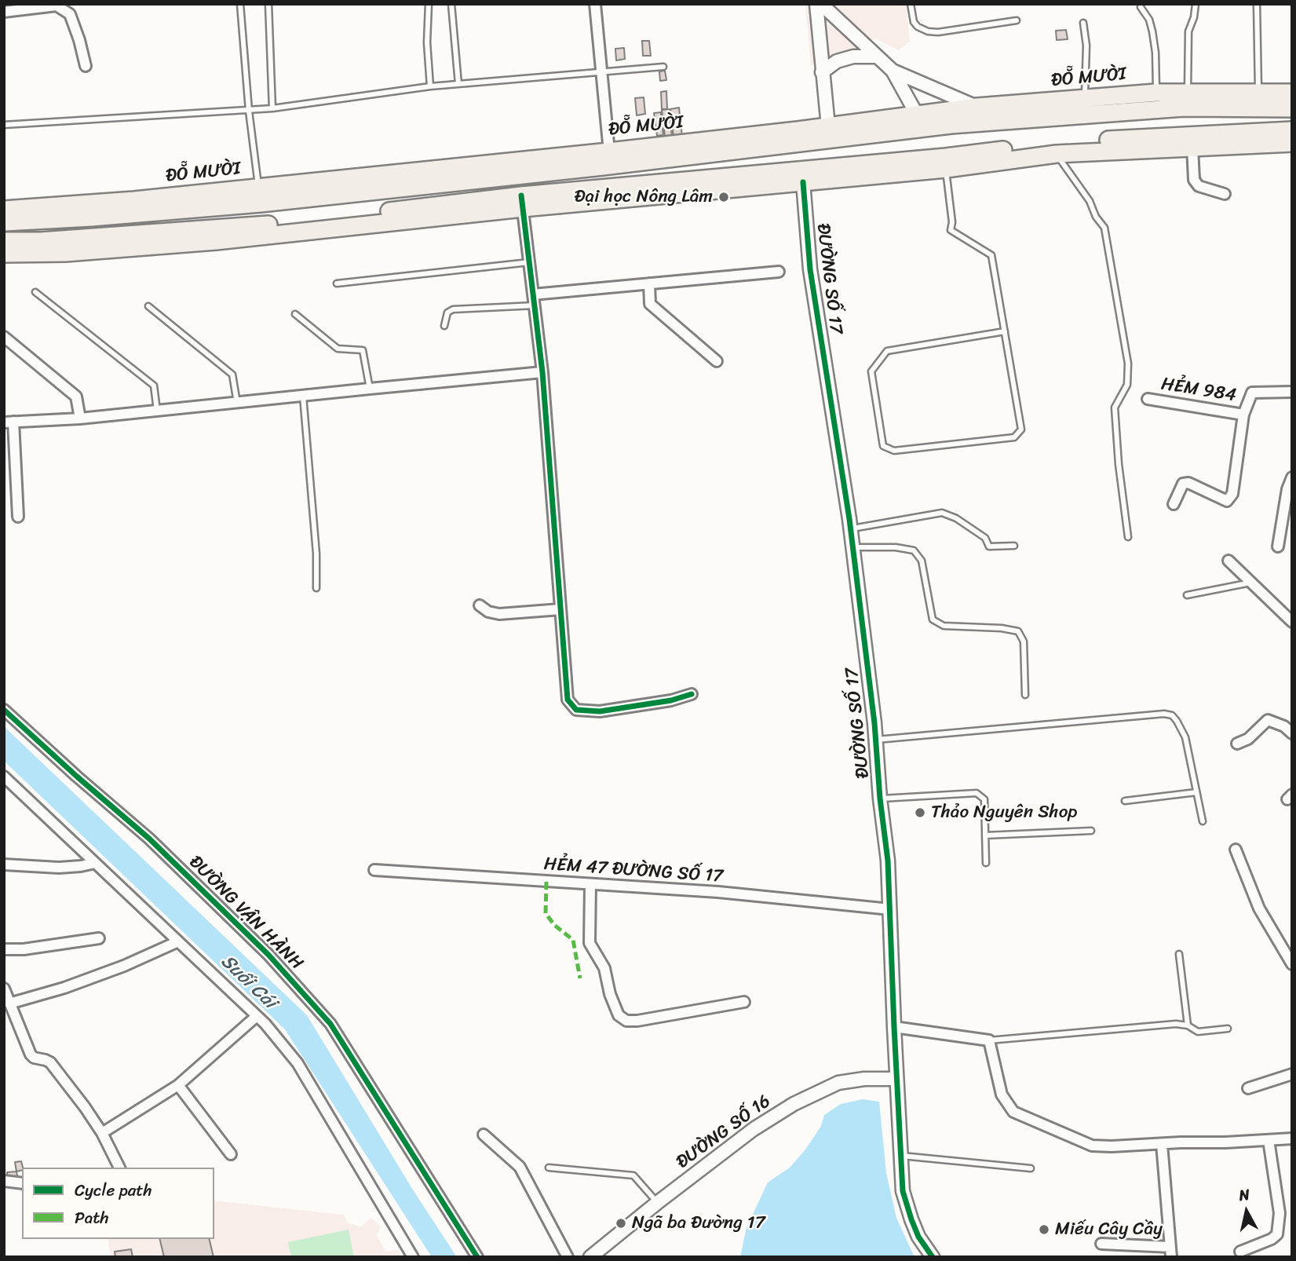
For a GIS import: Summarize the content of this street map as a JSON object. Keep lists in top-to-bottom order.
{
  "streets": {
    "highway": ["ĐỖ MƯỜI"],
    "street": [
      "ĐƯỜNG SỐ 17",
      "HẺM 984",
      "HẺM 47 ĐƯỜNG SỐ 17",
      "ĐƯỜNG VẬN HÀNH",
      "ĐƯỜNG SỐ 16"
    ]
  },
  "crossings": [
    ["ĐƯỜNG SỐ 17", "HẺM 47 ĐƯỜNG SỐ 17"],
    ["ĐƯỜNG SỐ 17", "ĐƯỜNG SỐ 16"]
  ],
  "water": ["Suối Cái"],
  "places": [
    "Đại học Nông Lâm",
    "Thảo Nguyên Shop",
    "Ngã ba Đường 17",
    "Miếu Cây Cầy"
  ],
  "legend": ["Cycle path", "Path"],
  "north": "top"
}
